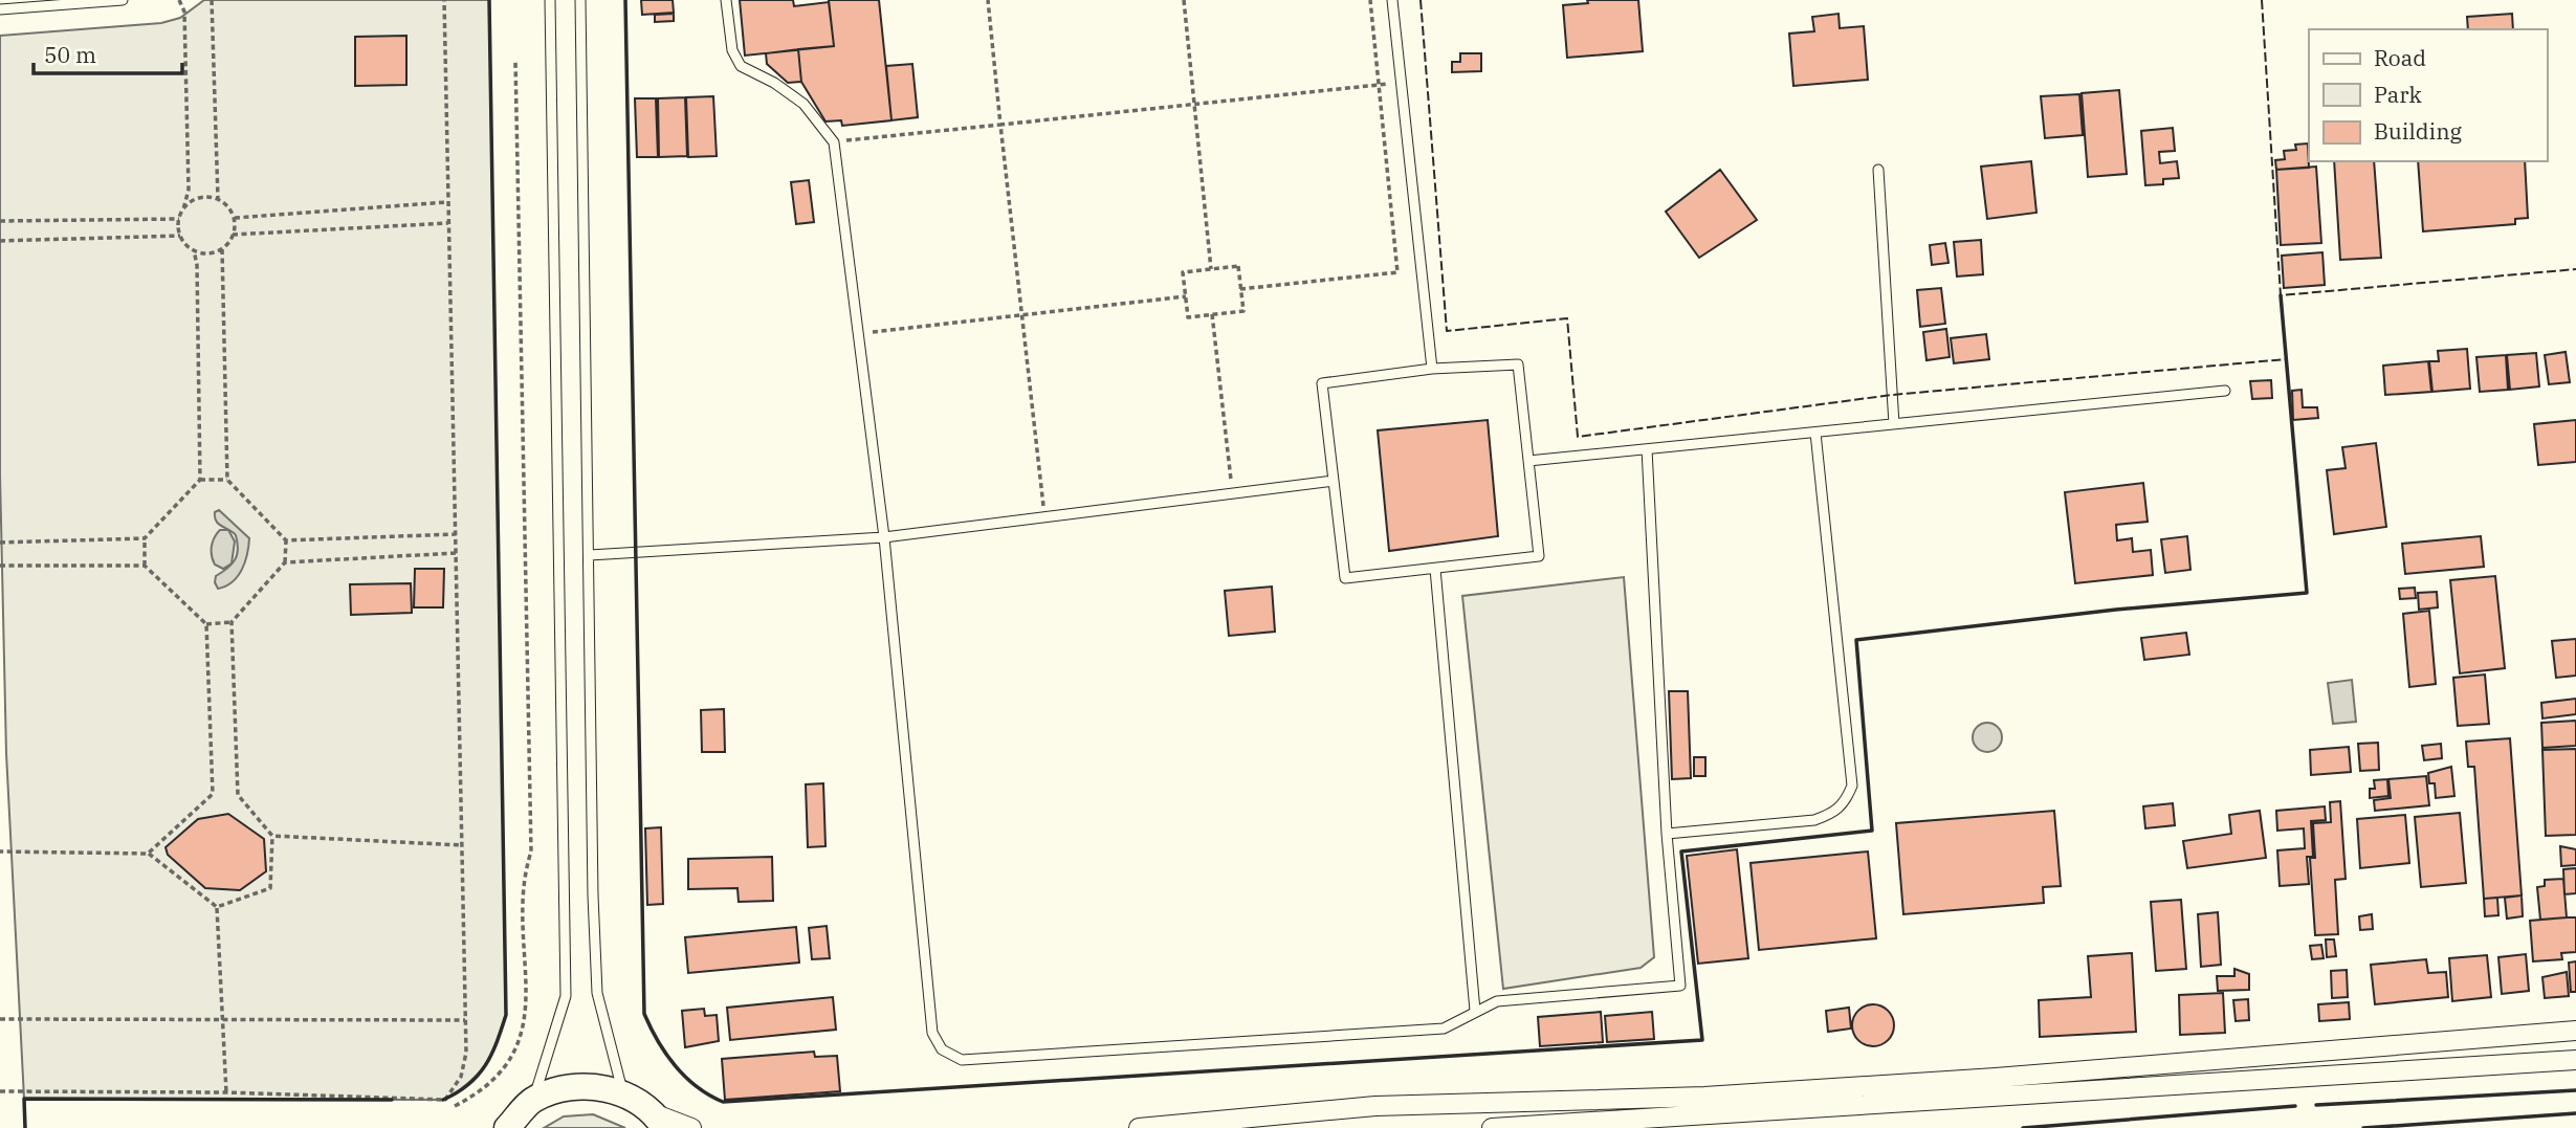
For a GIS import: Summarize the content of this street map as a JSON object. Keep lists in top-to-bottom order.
{
  "legend": ["Road", "Park", "Building"],
  "scale_bar": "50 m"
}
